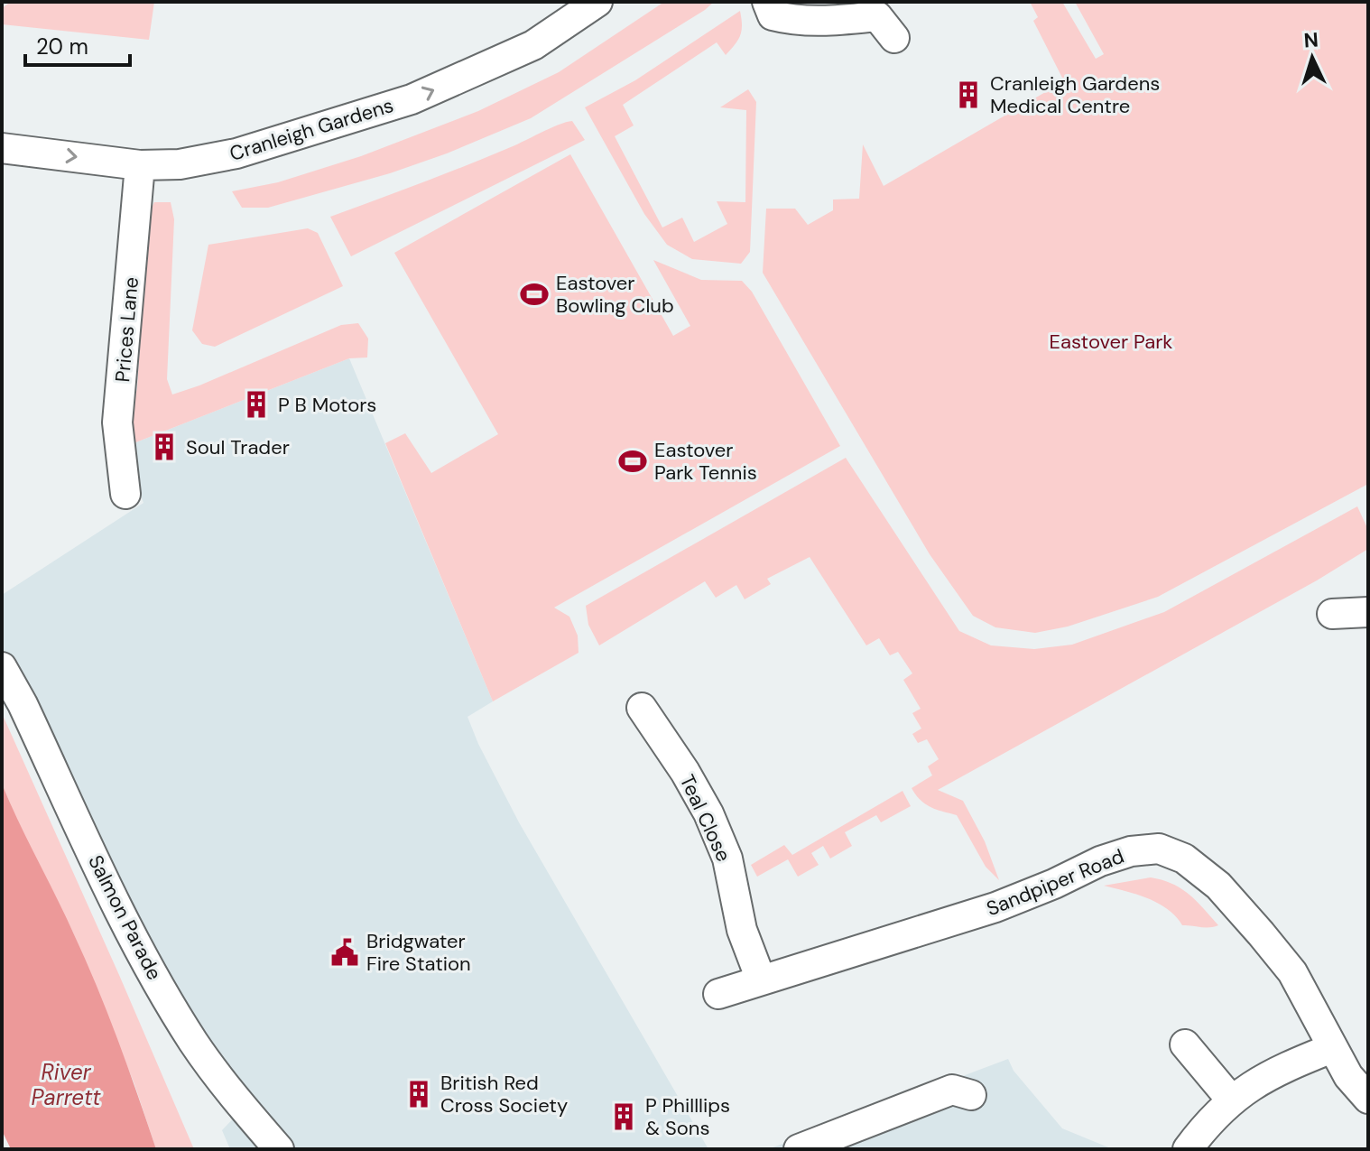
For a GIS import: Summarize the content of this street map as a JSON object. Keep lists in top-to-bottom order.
{
  "streets": {
    "street": [
      "Cranleigh Gardens",
      "Prices Lane",
      "Teal Close",
      "Sandpiper Road",
      "Salmon Parade"
    ]
  },
  "crossings": [
    ["Cranleigh Gardens", "Prices Lane"],
    ["Teal Close", "Sandpiper Road"]
  ],
  "one_way": ["Cranleigh Gardens"],
  "water": ["River Parrett"],
  "parks": ["Eastover Park"],
  "places": {
    "building": [
      "Cranleigh Gardens Medical Centre",
      "P B Motors",
      "Soul Trader",
      "British Red Cross Society",
      "P Philllips & Sons"
    ],
    "sports": ["Eastover Bowling Club", "Eastover Park Tennis"],
    "public building": ["Bridgwater Fire Station"]
  },
  "scale_bar": "20 m",
  "north": "top"
}
